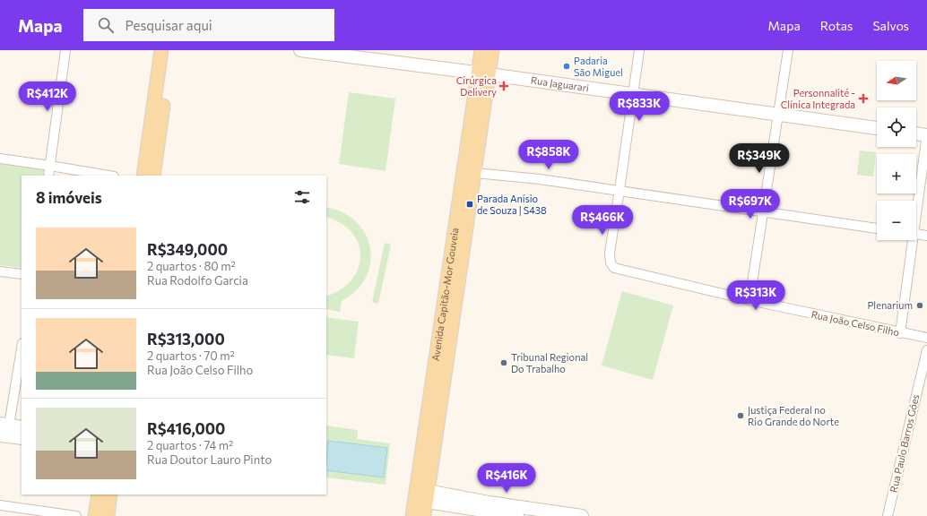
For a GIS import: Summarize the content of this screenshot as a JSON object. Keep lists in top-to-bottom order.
{
  "streets": {
    "main road": ["Rua Jaguarari", "Avenida Capitão-Mor Gouveia"],
    "street": ["Rua João Celso Filho", "Rua Paulo Barros Góes"]
  },
  "crossings": [
    ["Rua Jaguarari", "Avenida Capitão-Mor Gouveia"]
  ],
  "places": {
    "other": [
      "Padaria São Miguel",
      "Plenarium",
      "Tribunal Regional Do Trabalho",
      "Justiça Federal no Rio Grande do Norte"
    ],
    "health": ["Cirúrgica Delivery", "Personnalité - Clínica Integrada"],
    "transit": ["Parada Anísio de Souza | S438"]
  },
  "north": "left",
  "page": {
    "header": "Mapa",
    "search": "Pesquisar aqui",
    "nav": ["Mapa", "Rotas", "Salvos"],
    "map_buttons": ["+", "−"],
    "price": [
      "R$412K",
      "R$833K",
      "R$858K",
      "R$349K",
      "R$697K",
      "R$466K",
      "R$313K",
      "R$416K"
    ],
    "heading": "8 imóveis",
    "list": [
      {
        "name": "R$349,000",
        "note": "2 quartos · 80 m² · Rua Rodolfo Garcia"
      },
      {
        "name": "R$313,000",
        "note": "2 quartos · 70 m² · Rua João Celso Filho"
      },
      {
        "name": "R$416,000",
        "note": "2 quartos · 74 m² · Rua Doutor Lauro Pinto"
      }
    ]
  }
}
